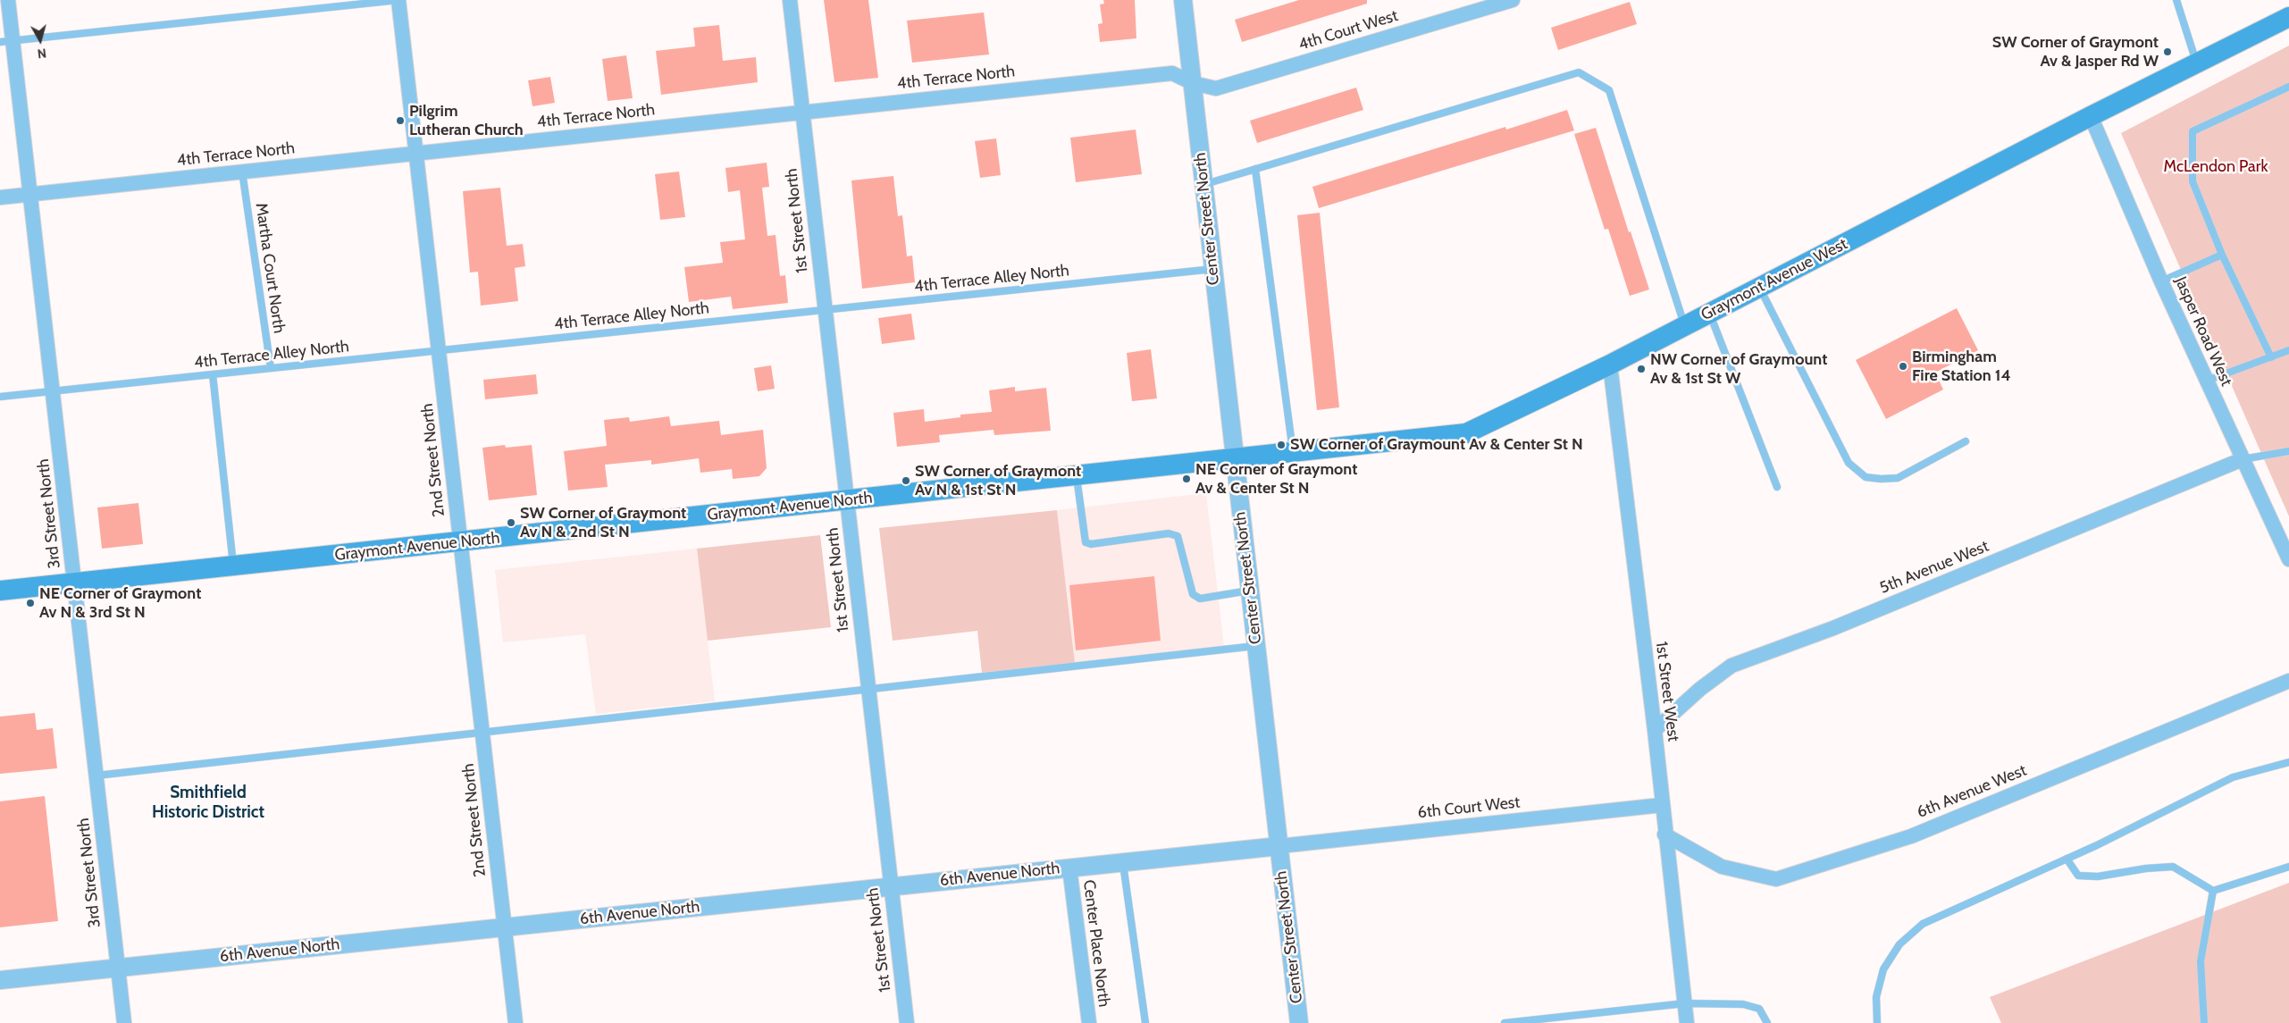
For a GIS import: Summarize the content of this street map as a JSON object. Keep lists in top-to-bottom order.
{
  "streets": {
    "main road": ["Graymont Avenue West", "Graymont Avenue North"],
    "street": [
      "4th Court West",
      "4th Terrace North",
      "Center Street North",
      "1st Street North",
      "Jasper Road West",
      "2nd Street North",
      "3rd Street North",
      "5th Avenue West",
      "1st Street West",
      "6th Avenue West",
      "6th Court West",
      "6th Avenue North",
      "Center Place North"
    ],
    "lane": ["Martha Court North", "4th Terrace Alley North"]
  },
  "crossings": [
    ["4th Court West", "4th Terrace North"],
    ["4th Court West", "Center Street North"],
    ["4th Terrace North", "Center Street North"],
    ["4th Terrace North", "1st Street North"],
    ["4th Terrace North", "Martha Court North"],
    ["4th Terrace North", "2nd Street North"],
    ["4th Terrace North", "3rd Street North"],
    ["Center Street North", "4th Terrace Alley North"],
    ["Center Street North", "Graymont Avenue West"],
    ["Center Street North", "Graymont Avenue North"],
    ["Center Street North", "6th Court West"],
    ["Center Street North", "6th Avenue North"],
    ["1st Street North", "4th Terrace Alley North"],
    ["1st Street North", "Graymont Avenue North"],
    ["1st Street North", "6th Avenue North"],
    ["Martha Court North", "4th Terrace Alley North"],
    ["4th Terrace Alley North", "2nd Street North"],
    ["4th Terrace Alley North", "3rd Street North"],
    ["Graymont Avenue West", "Jasper Road West"],
    ["Graymont Avenue West", "Graymont Avenue North"],
    ["Graymont Avenue West", "1st Street West"],
    ["Jasper Road West", "5th Avenue West"],
    ["2nd Street North", "Graymont Avenue North"],
    ["2nd Street North", "6th Avenue North"],
    ["Graymont Avenue North", "3rd Street North"],
    ["3rd Street North", "6th Avenue North"],
    ["5th Avenue West", "1st Street West"],
    ["1st Street West", "6th Avenue West"],
    ["1st Street West", "6th Court West"],
    ["6th Court West", "6th Avenue North"],
    ["6th Avenue North", "Center Place North"]
  ],
  "districts": ["Smithfield Historic District"],
  "parks": ["McLendon Park"],
  "places": [
    "SW Corner of Graymont Av & Jasper Rd W",
    "Pilgrim Lutheran Church",
    "Birmingham Fire Station 14",
    "NW Corner of Graymount Av & 1st St W",
    "SW Corner of Graymount Av & Center St N",
    "NE Corner of Graymont Av & Center St N",
    "SW Corner of Graymont Av N & 1st St N",
    "SW Corner of Graymont Av N & 2nd St N",
    "NE Corner of Graymont Av N & 3rd St N"
  ],
  "north": "bottom"
}
